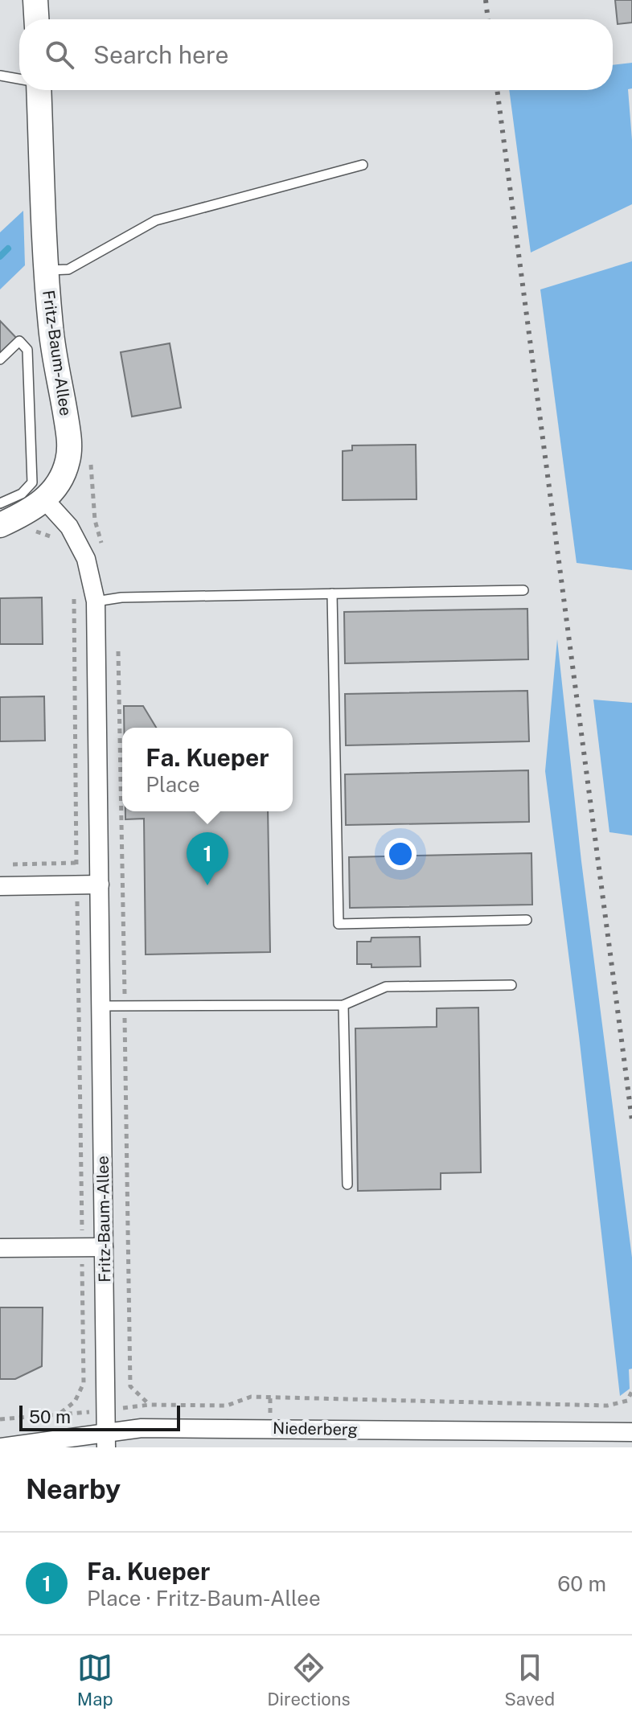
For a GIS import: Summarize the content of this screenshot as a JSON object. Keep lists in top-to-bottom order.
{
  "streets": {
    "street": ["Fritz-Baum-Allee", "Niederberg"]
  },
  "crossings": [
    ["Fritz-Baum-Allee", "Niederberg"]
  ],
  "scale_bar": "50 m",
  "page": {
    "search": "Search here",
    "popup": ["Fa. Kueper", "Place"],
    "pins": "1",
    "scale": "50 m",
    "heading": "Nearby",
    "list": [
      {
        "mark": "1",
        "name": "Fa. Kueper",
        "note": "Place · Fritz-Baum-Allee",
        "value": "60 m"
      }
    ],
    "nav": ["Map", "Directions", "Saved"]
  }
}
